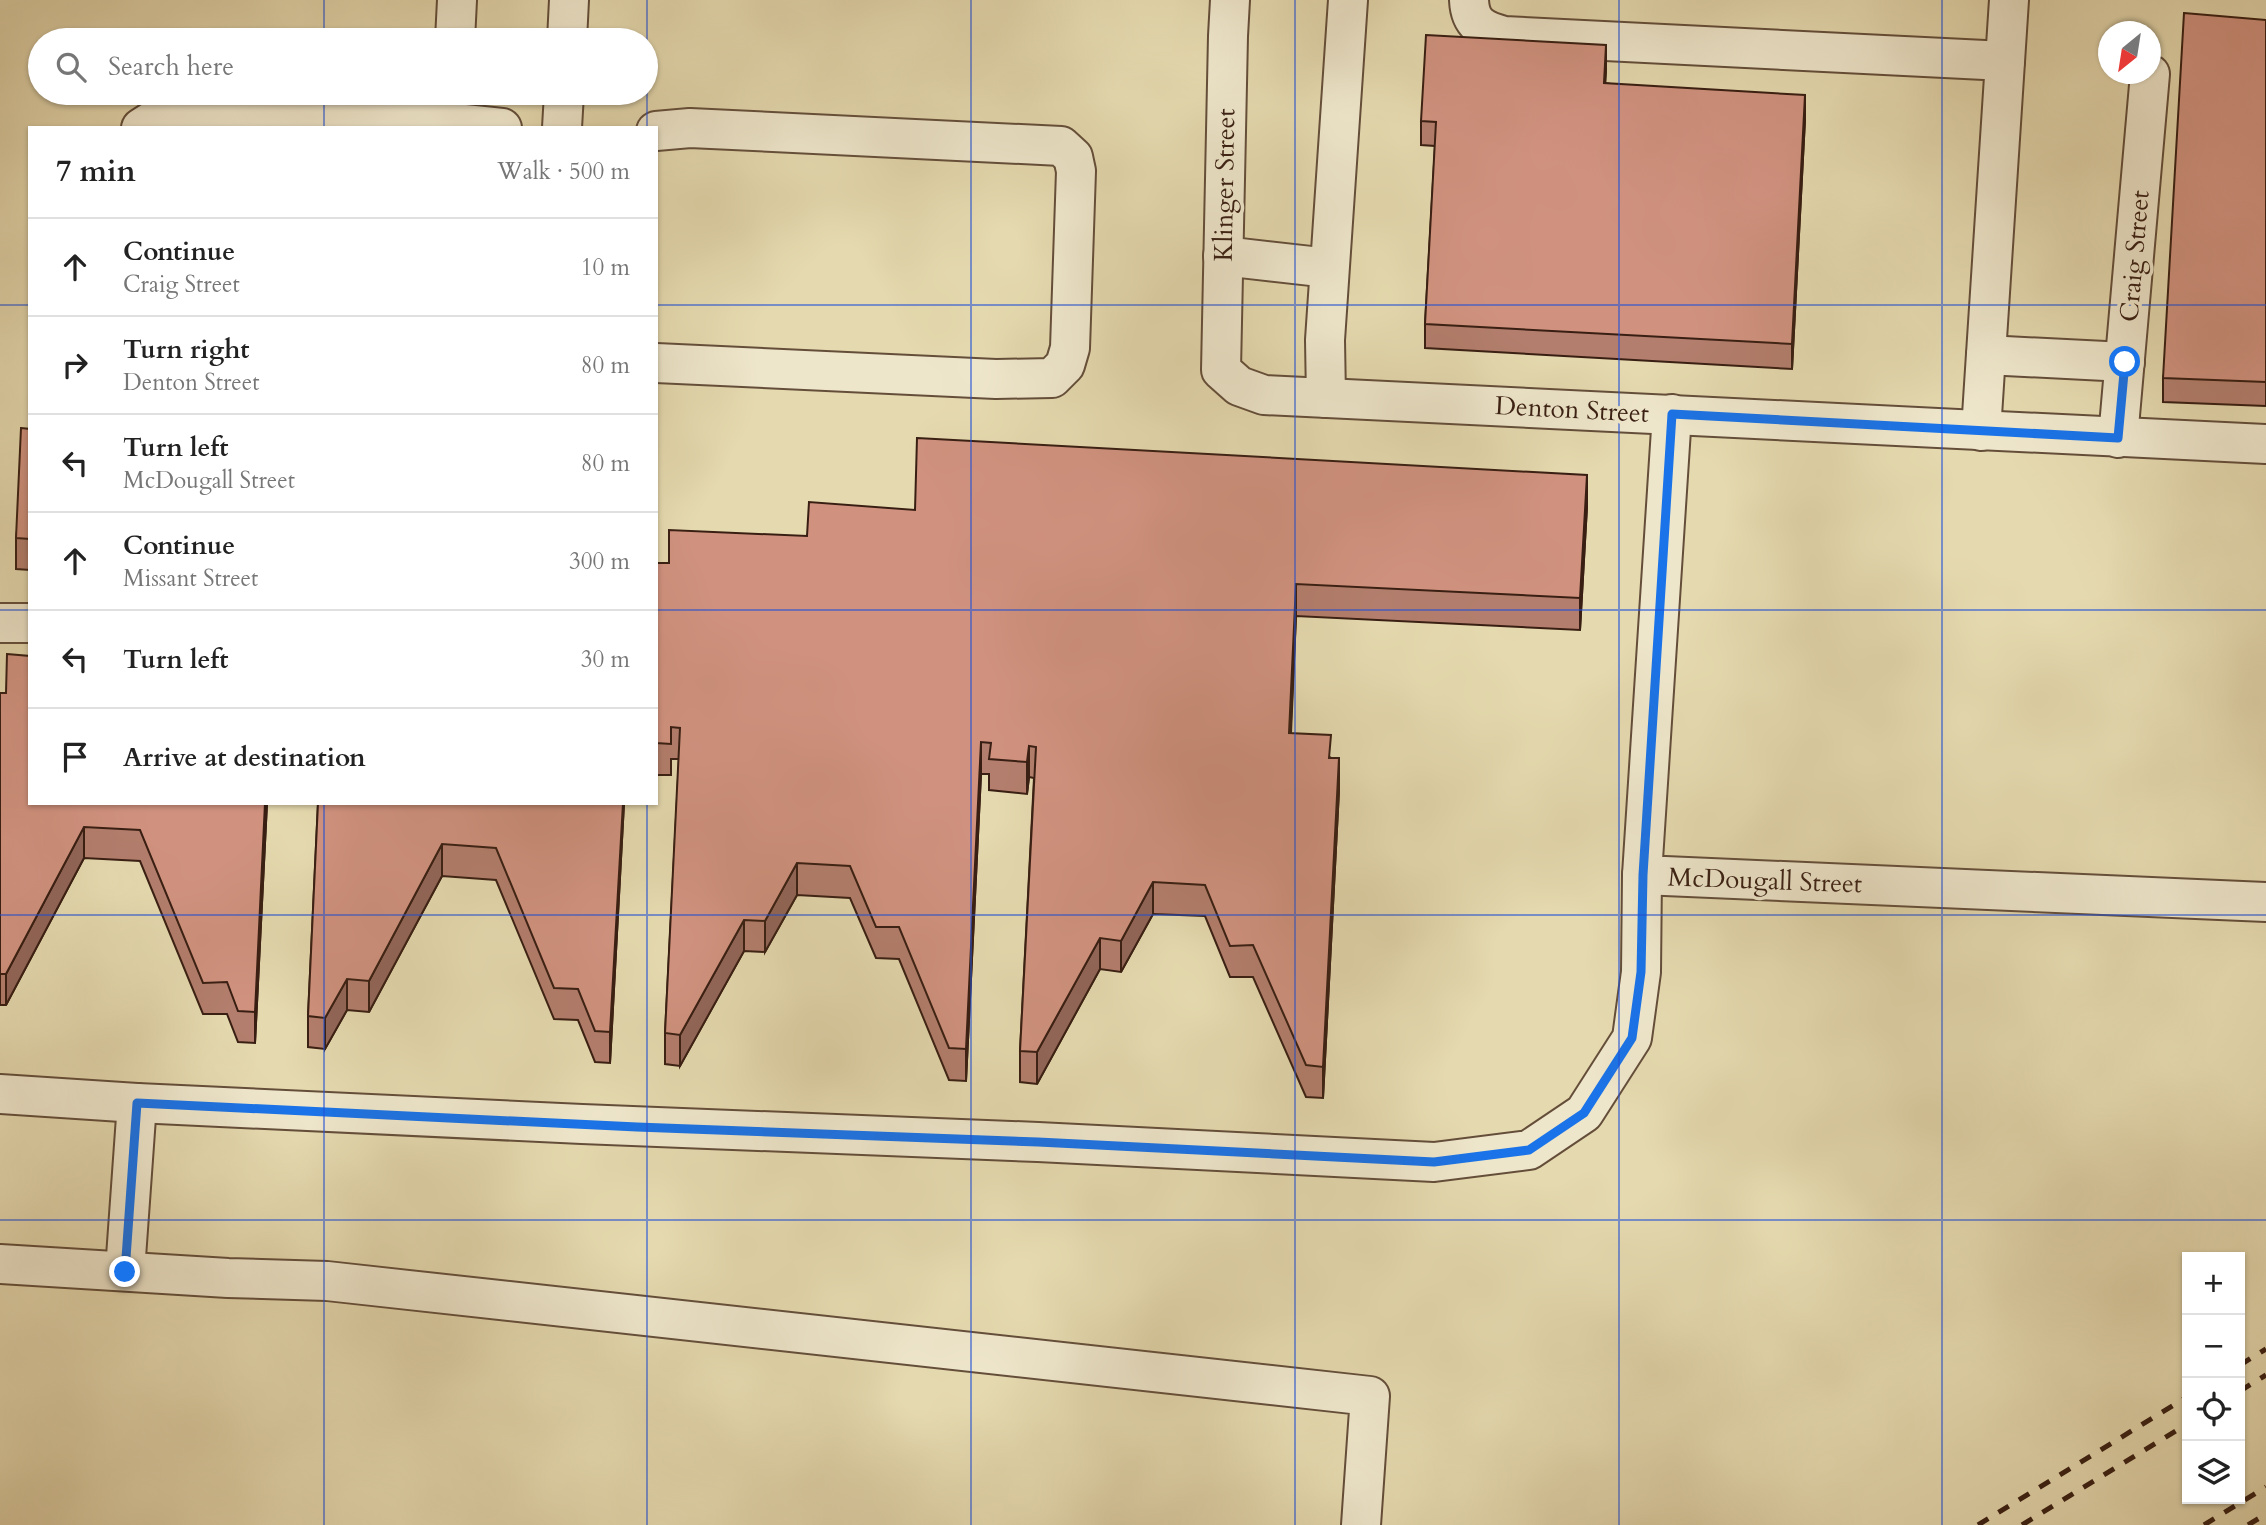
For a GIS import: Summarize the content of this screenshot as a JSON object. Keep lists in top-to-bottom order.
{
  "streets": {
    "street": [
      "Klinger Street",
      "Craig Street",
      "Denton Street",
      "McDougall Street"
    ]
  },
  "crossings": [
    ["Klinger Street", "Denton Street"],
    ["Craig Street", "Denton Street"],
    ["Denton Street", "McDougall Street"]
  ],
  "north": "bottom left",
  "page": {
    "search": "Search here",
    "heading": ["7 min", "Walk · 500 m"],
    "list": [
      ["Continue", "Craig Street", "10 m"],
      ["Turn right", "Denton Street", "80 m"],
      ["Turn left", "McDougall Street", "80 m"],
      ["Continue", "Missant Street", "300 m"],
      ["Turn left", "30 m"],
      "Arrive at destination"
    ],
    "map_buttons": ["+", "−"]
  }
}
